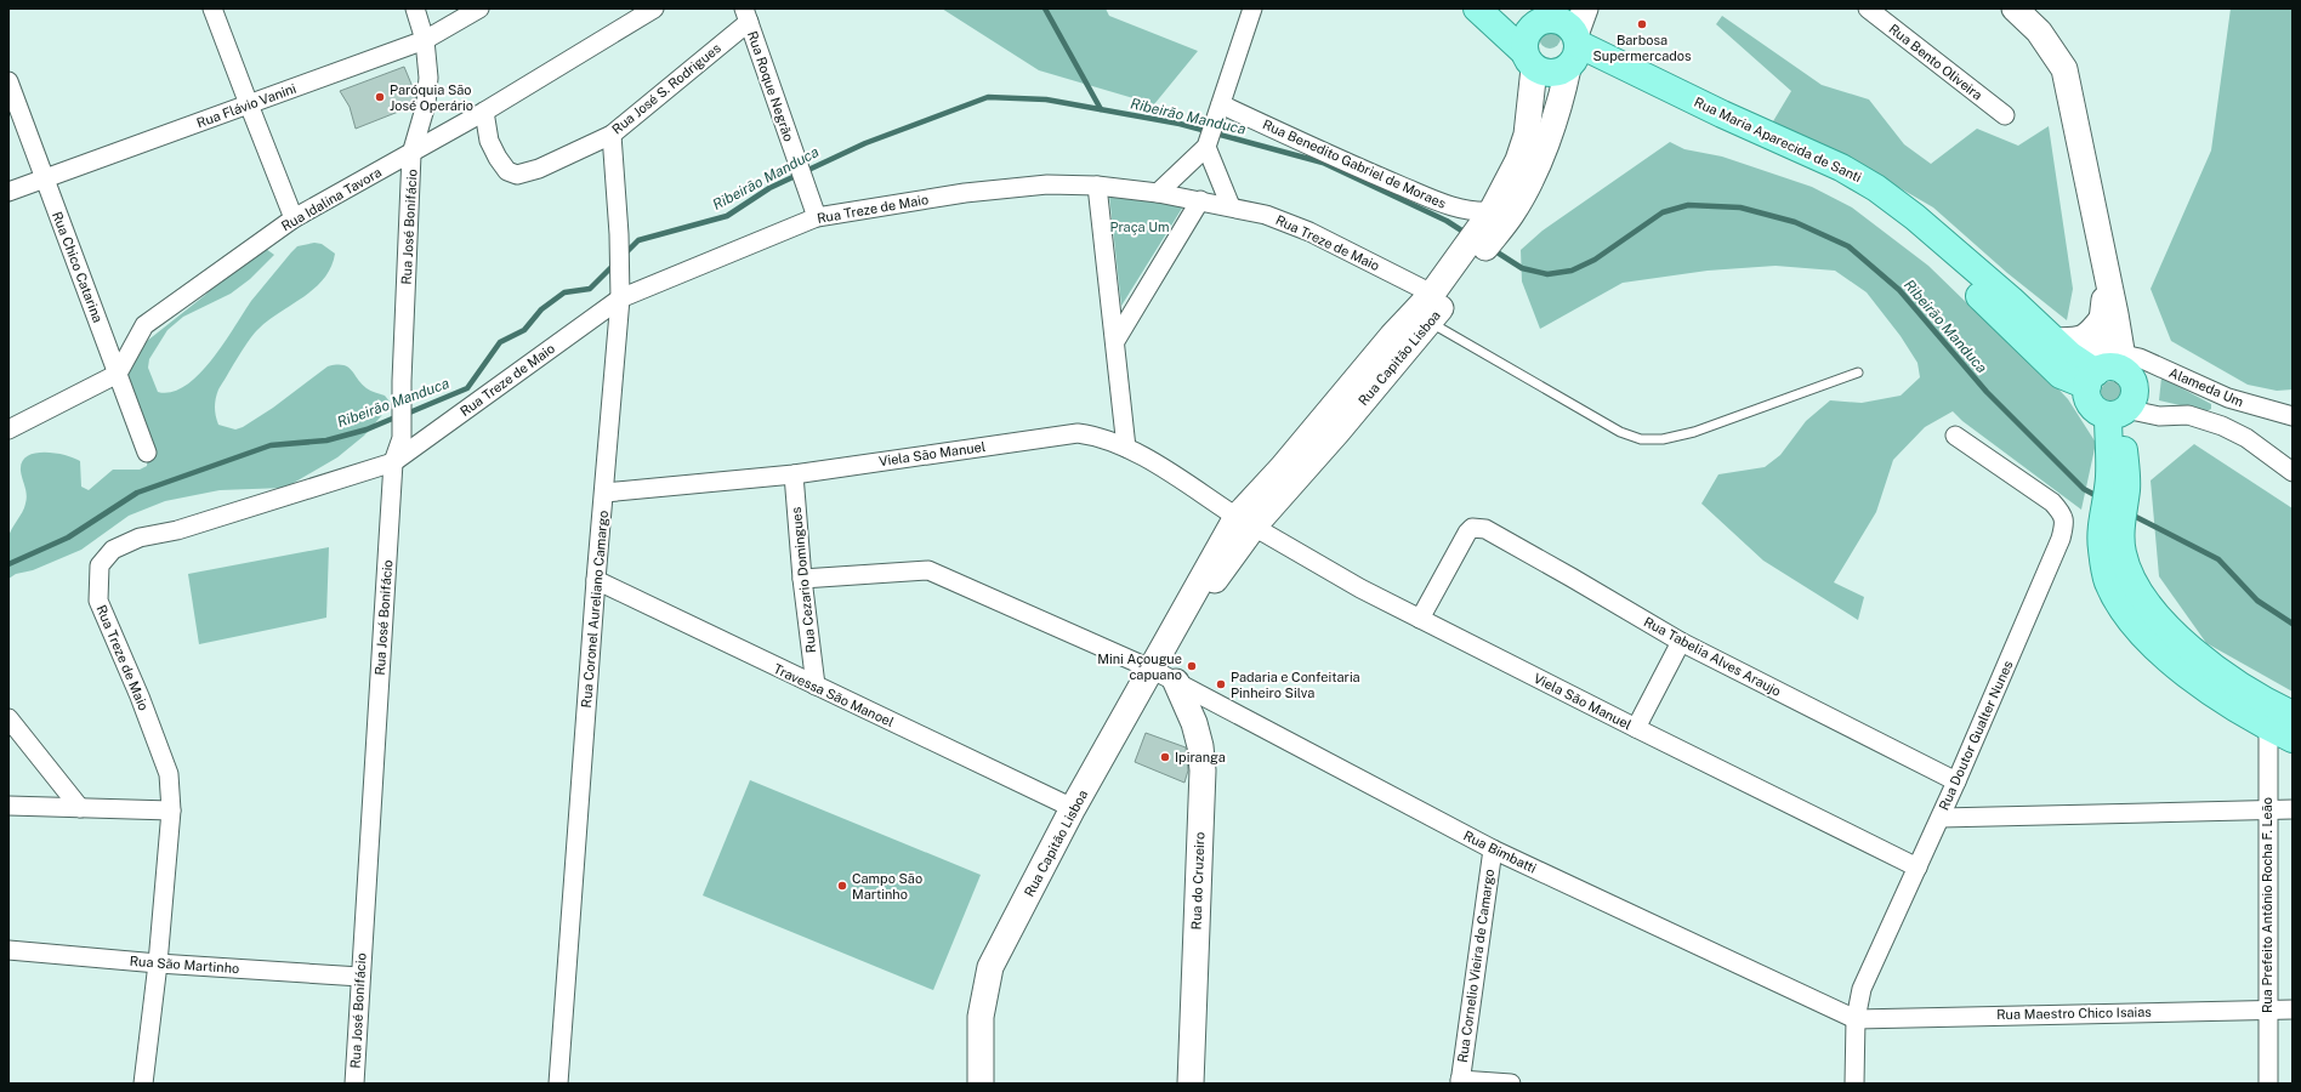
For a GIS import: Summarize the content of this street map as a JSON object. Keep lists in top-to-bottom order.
{
  "streets": {
    "main road": ["Rua Maria Aparecida de Santi"],
    "street": [
      "Rua Bento Oliveira",
      "Rua Roque Negrão",
      "Rua José S. Rodrigues",
      "Rua Flávio Vanini",
      "Rua Benedito Gabriel de Moraes",
      "Rua Idalina Tavora",
      "Rua Treze de Maio",
      "Rua José Bonifácio",
      "Rua Chico Catarina",
      "Rua Capitão Lisboa",
      "Alameda Um",
      "Viela São Manuel",
      "Rua Cezario Domingues",
      "Rua Coronel Aureliano Camargo",
      "Rua Tabelia Alves Araujo",
      "Travessa São Manoel",
      "Rua Doutor Gualter Nunes",
      "Rua Bimbatti",
      "Rua do Cruzeiro",
      "Rua Prefeito Antônio Rocha F. Leão",
      "Rua São Martinho",
      "Rua Cornelio Vieira de Camargo",
      "Rua Maestro Chico Isaias"
    ]
  },
  "crossings": [
    ["Rua Roque Negrão", "Rua José S. Rodrigues"],
    ["Rua Roque Negrão", "Rua Treze de Maio"],
    ["Rua José S. Rodrigues", "Rua Idalina Tavora"],
    ["Rua José S. Rodrigues", "Rua Coronel Aureliano Camargo"],
    ["Rua Flávio Vanini", "Rua José Bonifácio"],
    ["Rua Flávio Vanini", "Rua Chico Catarina"],
    ["Rua Maria Aparecida de Santi", "Rua Capitão Lisboa"],
    ["Rua Maria Aparecida de Santi", "Alameda Um"],
    ["Rua Benedito Gabriel de Moraes", "Rua Capitão Lisboa"],
    ["Rua Idalina Tavora", "Rua José Bonifácio"],
    ["Rua Idalina Tavora", "Rua Chico Catarina"],
    ["Rua Treze de Maio", "Rua José Bonifácio"],
    ["Rua Treze de Maio", "Rua Capitão Lisboa"],
    ["Rua Treze de Maio", "Rua Coronel Aureliano Camargo"],
    ["Rua Treze de Maio", "Rua São Martinho"],
    ["Rua José Bonifácio", "Rua São Martinho"],
    ["Rua Capitão Lisboa", "Viela São Manuel"],
    ["Rua Capitão Lisboa", "Travessa São Manoel"],
    ["Rua Capitão Lisboa", "Rua Bimbatti"],
    ["Viela São Manuel", "Rua Cezario Domingues"],
    ["Viela São Manuel", "Rua Coronel Aureliano Camargo"],
    ["Viela São Manuel", "Rua Tabelia Alves Araujo"],
    ["Viela São Manuel", "Rua Doutor Gualter Nunes"],
    ["Rua Cezario Domingues", "Travessa São Manoel"],
    ["Rua Cezario Domingues", "Rua Bimbatti"],
    ["Rua Coronel Aureliano Camargo", "Travessa São Manoel"],
    ["Rua Tabelia Alves Araujo", "Rua Doutor Gualter Nunes"],
    ["Rua Doutor Gualter Nunes", "Rua Bimbatti"],
    ["Rua Doutor Gualter Nunes", "Rua Maestro Chico Isaias"],
    ["Rua Bimbatti", "Rua do Cruzeiro"],
    ["Rua Bimbatti", "Rua Cornelio Vieira de Camargo"],
    ["Rua Bimbatti", "Rua Maestro Chico Isaias"],
    ["Rua Prefeito Antônio Rocha F. Leão", "Rua Maestro Chico Isaias"]
  ],
  "water": ["Ribeirão Manduca"],
  "parks": ["Praça Um"],
  "places": [
    "Barbosa Supermercados",
    "Paróquia São José Operário",
    "Mini Açougue capuano",
    "Padaria e Confeitaria Pinheiro Silva",
    "Ipiranga",
    "Campo São Martinho"
  ]
}
